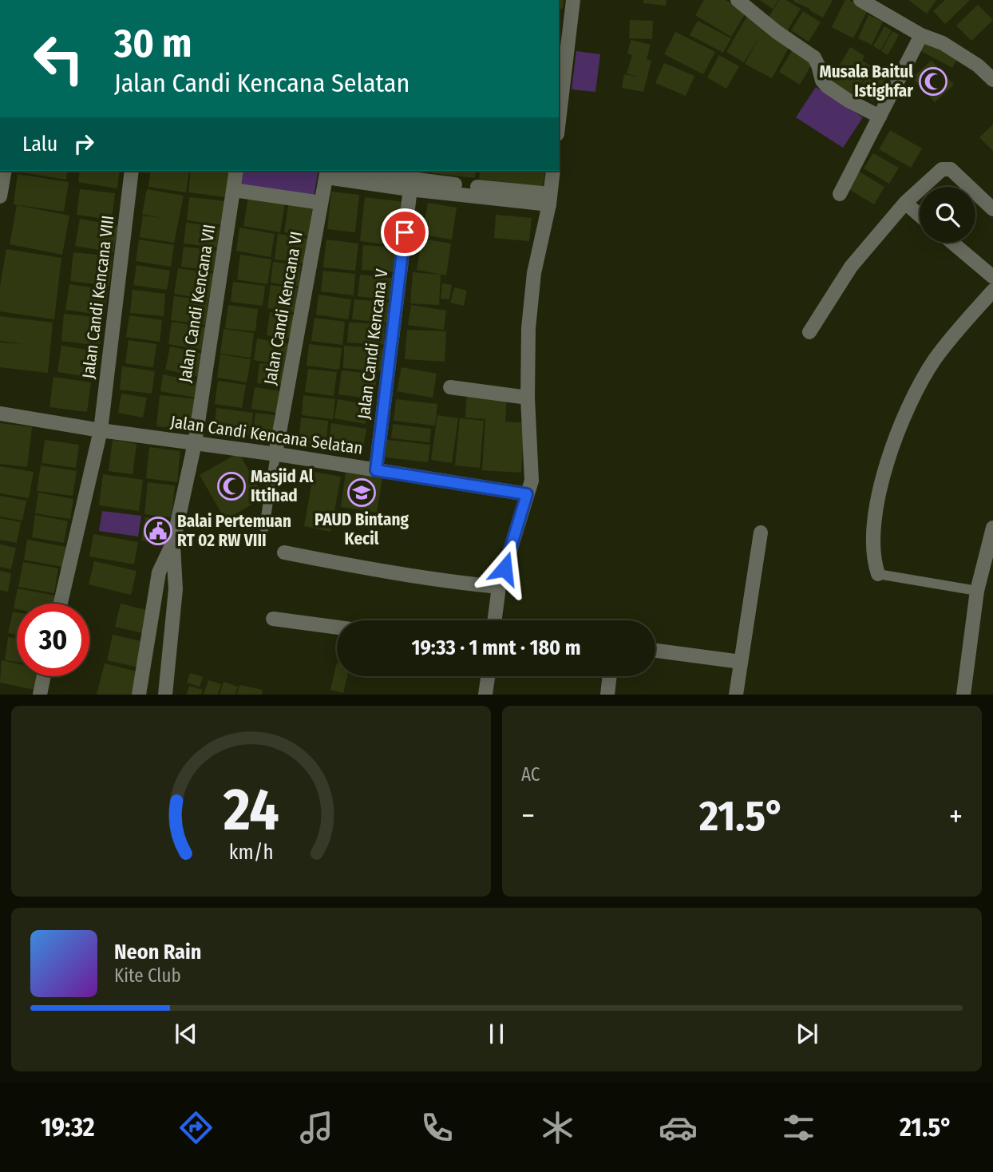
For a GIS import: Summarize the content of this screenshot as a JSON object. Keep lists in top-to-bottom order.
{
  "streets": {
    "street": [
      "Jalan Candi Kencana VIII",
      "Jalan Candi Kencana VII",
      "Jalan Candi Kencana VI",
      "Jalan Candi Kencana V",
      "Jalan Candi Kencana Selatan"
    ]
  },
  "crossings": [
    ["Jalan Candi Kencana VIII", "Jalan Candi Kencana Selatan"],
    ["Jalan Candi Kencana VII", "Jalan Candi Kencana Selatan"],
    ["Jalan Candi Kencana VI", "Jalan Candi Kencana Selatan"],
    ["Jalan Candi Kencana V", "Jalan Candi Kencana Selatan"]
  ],
  "places": {
    "mosque": ["Musala Baitul Istighfar", "Masjid Al Ittihad"],
    "school or university": ["PAUD Bintang Kecil"],
    "public building": ["Balai Pertemuan RT 02 RW VIII"]
  },
  "page": {
    "turn": ["30 m", "Jalan Candi Kencana Selatan"],
    "then": "Lalu",
    "limit": "30",
    "trip": "19:33 · 1 mnt · 180 m",
    "tile": "AC",
    "heat": ["−", "21.5°", "+"],
    "song": ["Neon Rain", "Kite Club"],
    "tabs": ["19:32", "21.5°"],
    "gauge": ["24", "km/h"]
  }
}
